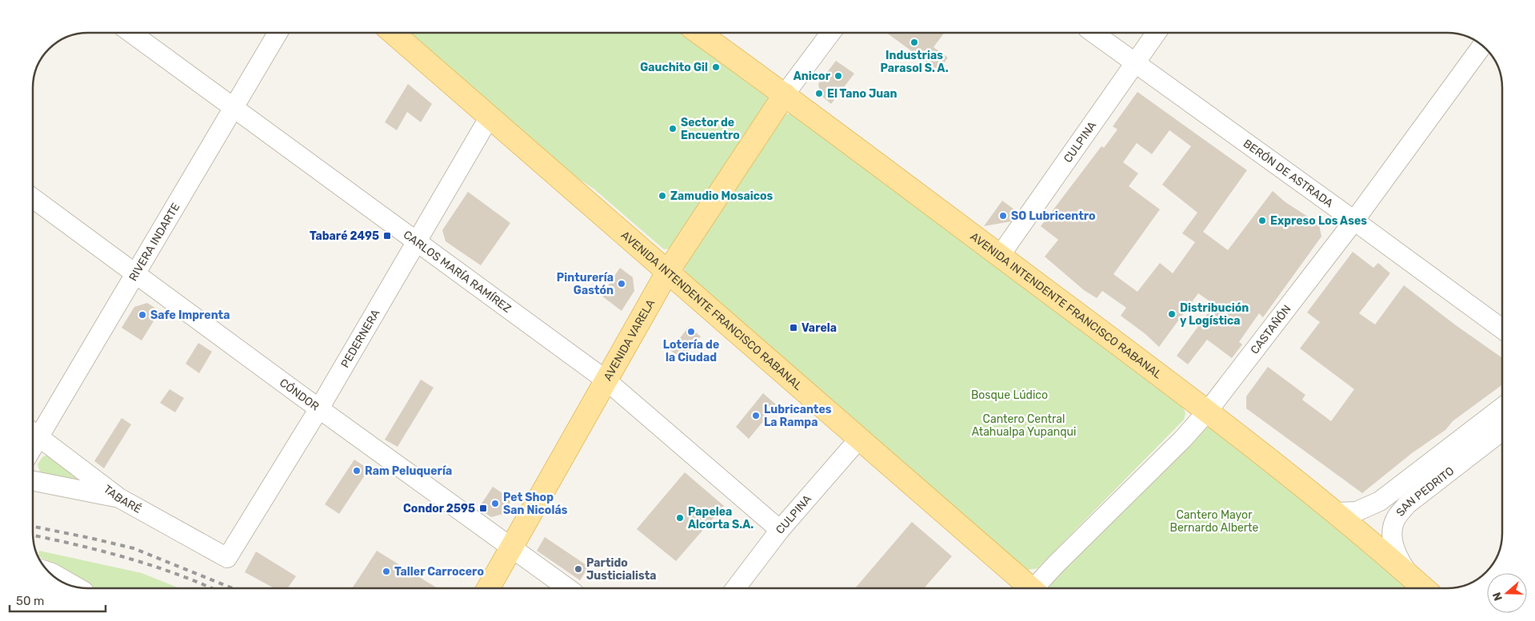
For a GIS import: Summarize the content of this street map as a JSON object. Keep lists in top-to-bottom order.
{
  "streets": {
    "main road": ["AVENIDA INTENDENTE FRANCISCO RABANAL", "AVENIDA VARELA"],
    "street": [
      "CULPINA",
      "BERÓN DE ASTRADA",
      "RIVERA INDARTE",
      "CARLOS MARÍA RAMÍREZ",
      "CASTAÑÓN",
      "PEDERNERA",
      "CÓNDOR",
      "SAN PEDRITO",
      "TABARÉ"
    ]
  },
  "crossings": [
    ["CULPINA", "BERÓN DE ASTRADA"],
    ["CULPINA", "CARLOS MARÍA RAMÍREZ"],
    ["CULPINA", "AVENIDA INTENDENTE FRANCISCO RABANAL"],
    ["BERÓN DE ASTRADA", "CASTAÑÓN"],
    ["RIVERA INDARTE", "CARLOS MARÍA RAMÍREZ"],
    ["RIVERA INDARTE", "CÓNDOR"],
    ["CARLOS MARÍA RAMÍREZ", "PEDERNERA"],
    ["CARLOS MARÍA RAMÍREZ", "AVENIDA VARELA"],
    ["AVENIDA INTENDENTE FRANCISCO RABANAL", "CASTAÑÓN"],
    ["AVENIDA INTENDENTE FRANCISCO RABANAL", "PEDERNERA"],
    ["AVENIDA INTENDENTE FRANCISCO RABANAL", "AVENIDA VARELA"],
    ["AVENIDA INTENDENTE FRANCISCO RABANAL", "SAN PEDRITO"],
    ["PEDERNERA", "CÓNDOR"],
    ["PEDERNERA", "TABARÉ"],
    ["AVENIDA VARELA", "CÓNDOR"]
  ],
  "parks": ["Bosque Lúdico", "Cantero Central Atahualpa Yupanqui", "Cantero Mayor Bernardo Alberte"],
  "places": {
    "other": [
      "Industrias Parasol S. A.",
      "Gauchito Gil",
      "Anicor",
      "El Tano Juan",
      "Sector de Encuentro",
      "Zamudio Mosaicos",
      "SO Lubricentro",
      "Expreso Los Ases",
      "Pinturería Gastón",
      "Distribución y Logística",
      "Safe Imprenta",
      "Lotería de la Ciudad",
      "Lubricantes La Rampa",
      "Ram Peluquería",
      "Pet Shop San Nicolás",
      "Papelea Alcorta S.A.",
      "Partido Justicialista",
      "Taller Carrocero"
    ],
    "transit": ["Tabaré 2495", "Varela", "Condor 2595"]
  },
  "scale_bar": "50 m",
  "north": "left"
}
